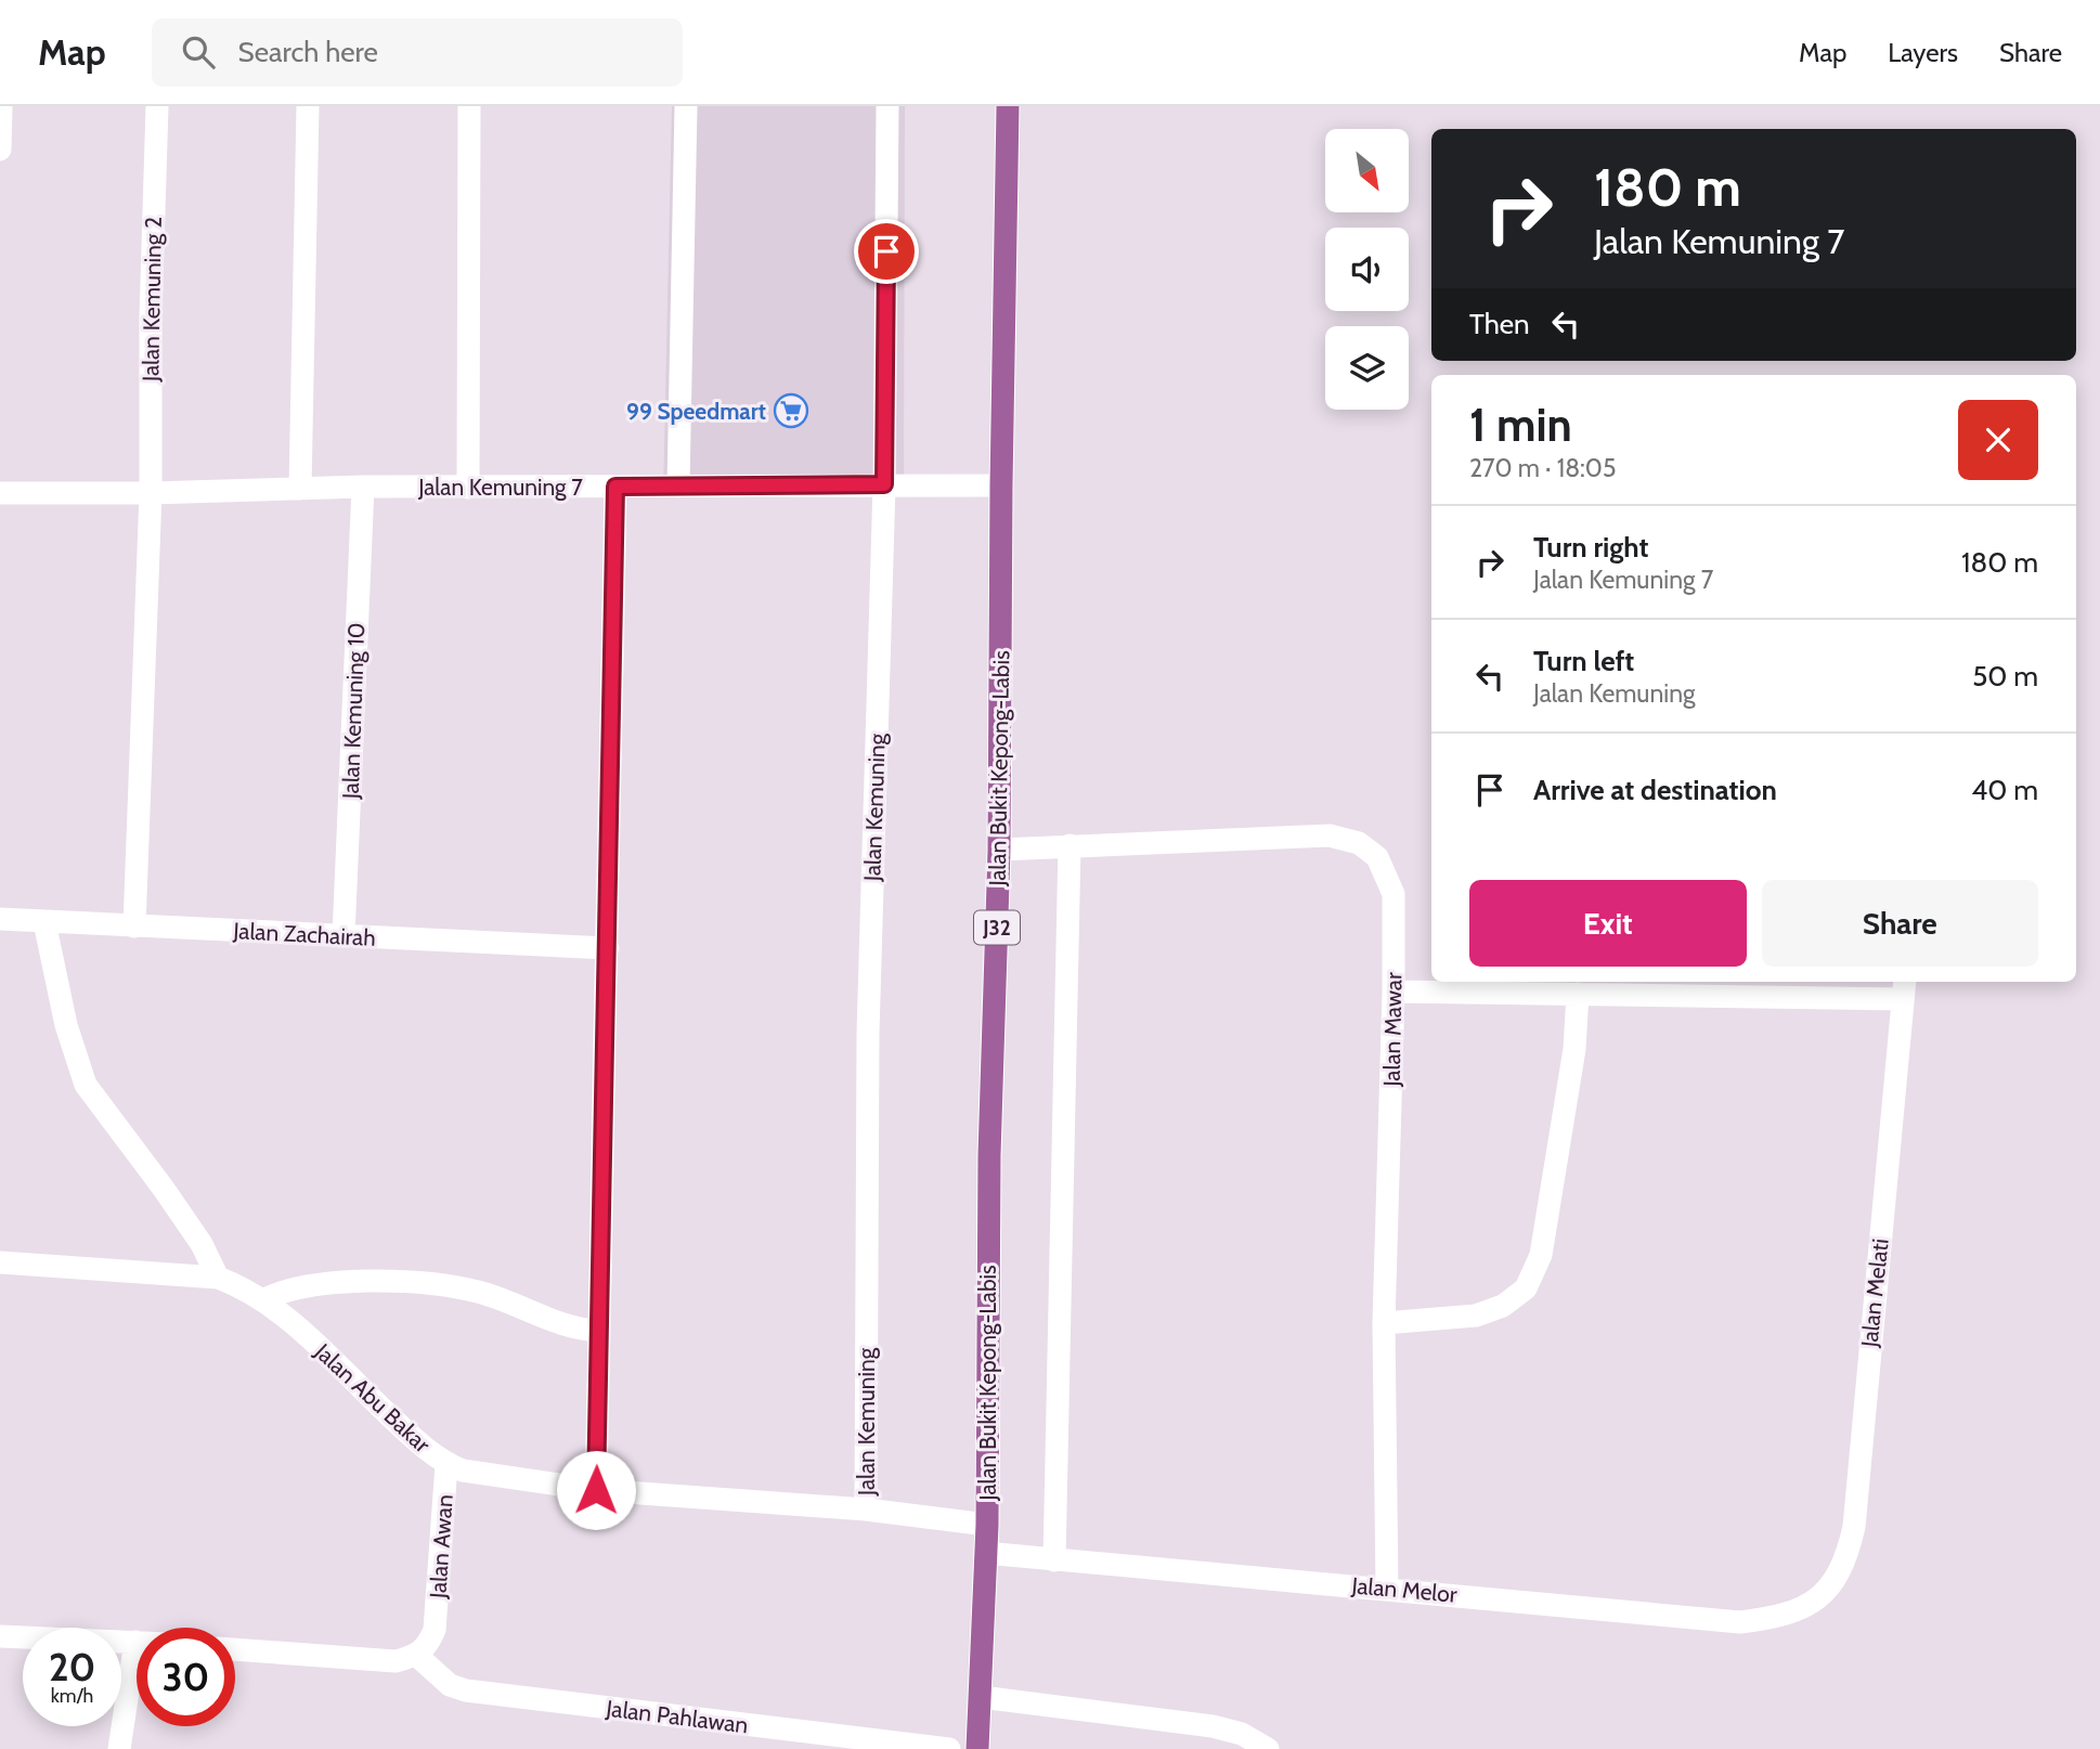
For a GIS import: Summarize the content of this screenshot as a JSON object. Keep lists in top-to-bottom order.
{
  "streets": {
    "main road": ["Jalan Bukit Kepong-Labis", "J32"],
    "street": [
      "Jalan Kemuning 2",
      "Jalan Kemuning 7",
      "Jalan Kemuning 10",
      "Jalan Kemuning",
      "Jalan Zachairah",
      "Jalan Mawar",
      "Jalan Melati",
      "Jalan Abu Bakar",
      "Jalan Awan",
      "Jalan Melor",
      "Jalan Pahlawan"
    ]
  },
  "crossings": [
    ["Jalan Kemuning 2", "Jalan Kemuning 7"],
    ["Jalan Kemuning 2", "Jalan Zachairah"],
    ["Jalan Kemuning 7", "Jalan Kemuning 10"],
    ["Jalan Kemuning 7", "Jalan Bukit Kepong-Labis"],
    ["Jalan Kemuning 7", "Jalan Kemuning"],
    ["Jalan Kemuning 10", "Jalan Zachairah"],
    ["Jalan Bukit Kepong-Labis", "Jalan Mawar"],
    ["Jalan Bukit Kepong-Labis", "Jalan Abu Bakar"],
    ["Jalan Bukit Kepong-Labis", "Jalan Melor"],
    ["Jalan Kemuning", "Jalan Abu Bakar"],
    ["Jalan Mawar", "Jalan Melor"],
    ["Jalan Melati", "Jalan Melor"],
    ["Jalan Abu Bakar", "Jalan Awan"],
    ["Jalan Awan", "Jalan Pahlawan"]
  ],
  "places": {
    "supermarket": ["99 Speedmart"]
  },
  "north": "bottom right",
  "page": {
    "header": "Map",
    "search": "Search here",
    "nav": ["Map", "Layers", "Share"],
    "turn": ["180 m", "Jalan Kemuning 7"],
    "then": "Then",
    "heading": ["1 min", "270 m · 18:05"],
    "list": [
      {
        "name": "Turn right",
        "note": "Jalan Kemuning 7",
        "value": "180 m"
      },
      {
        "name": "Turn left",
        "note": "Jalan Kemuning",
        "value": "50 m"
      },
      {
        "name": "Arrive at destination",
        "value": "40 m"
      }
    ],
    "buttons": ["Exit", "Share"],
    "speed": "20 km/h",
    "limit": "30"
  }
}
